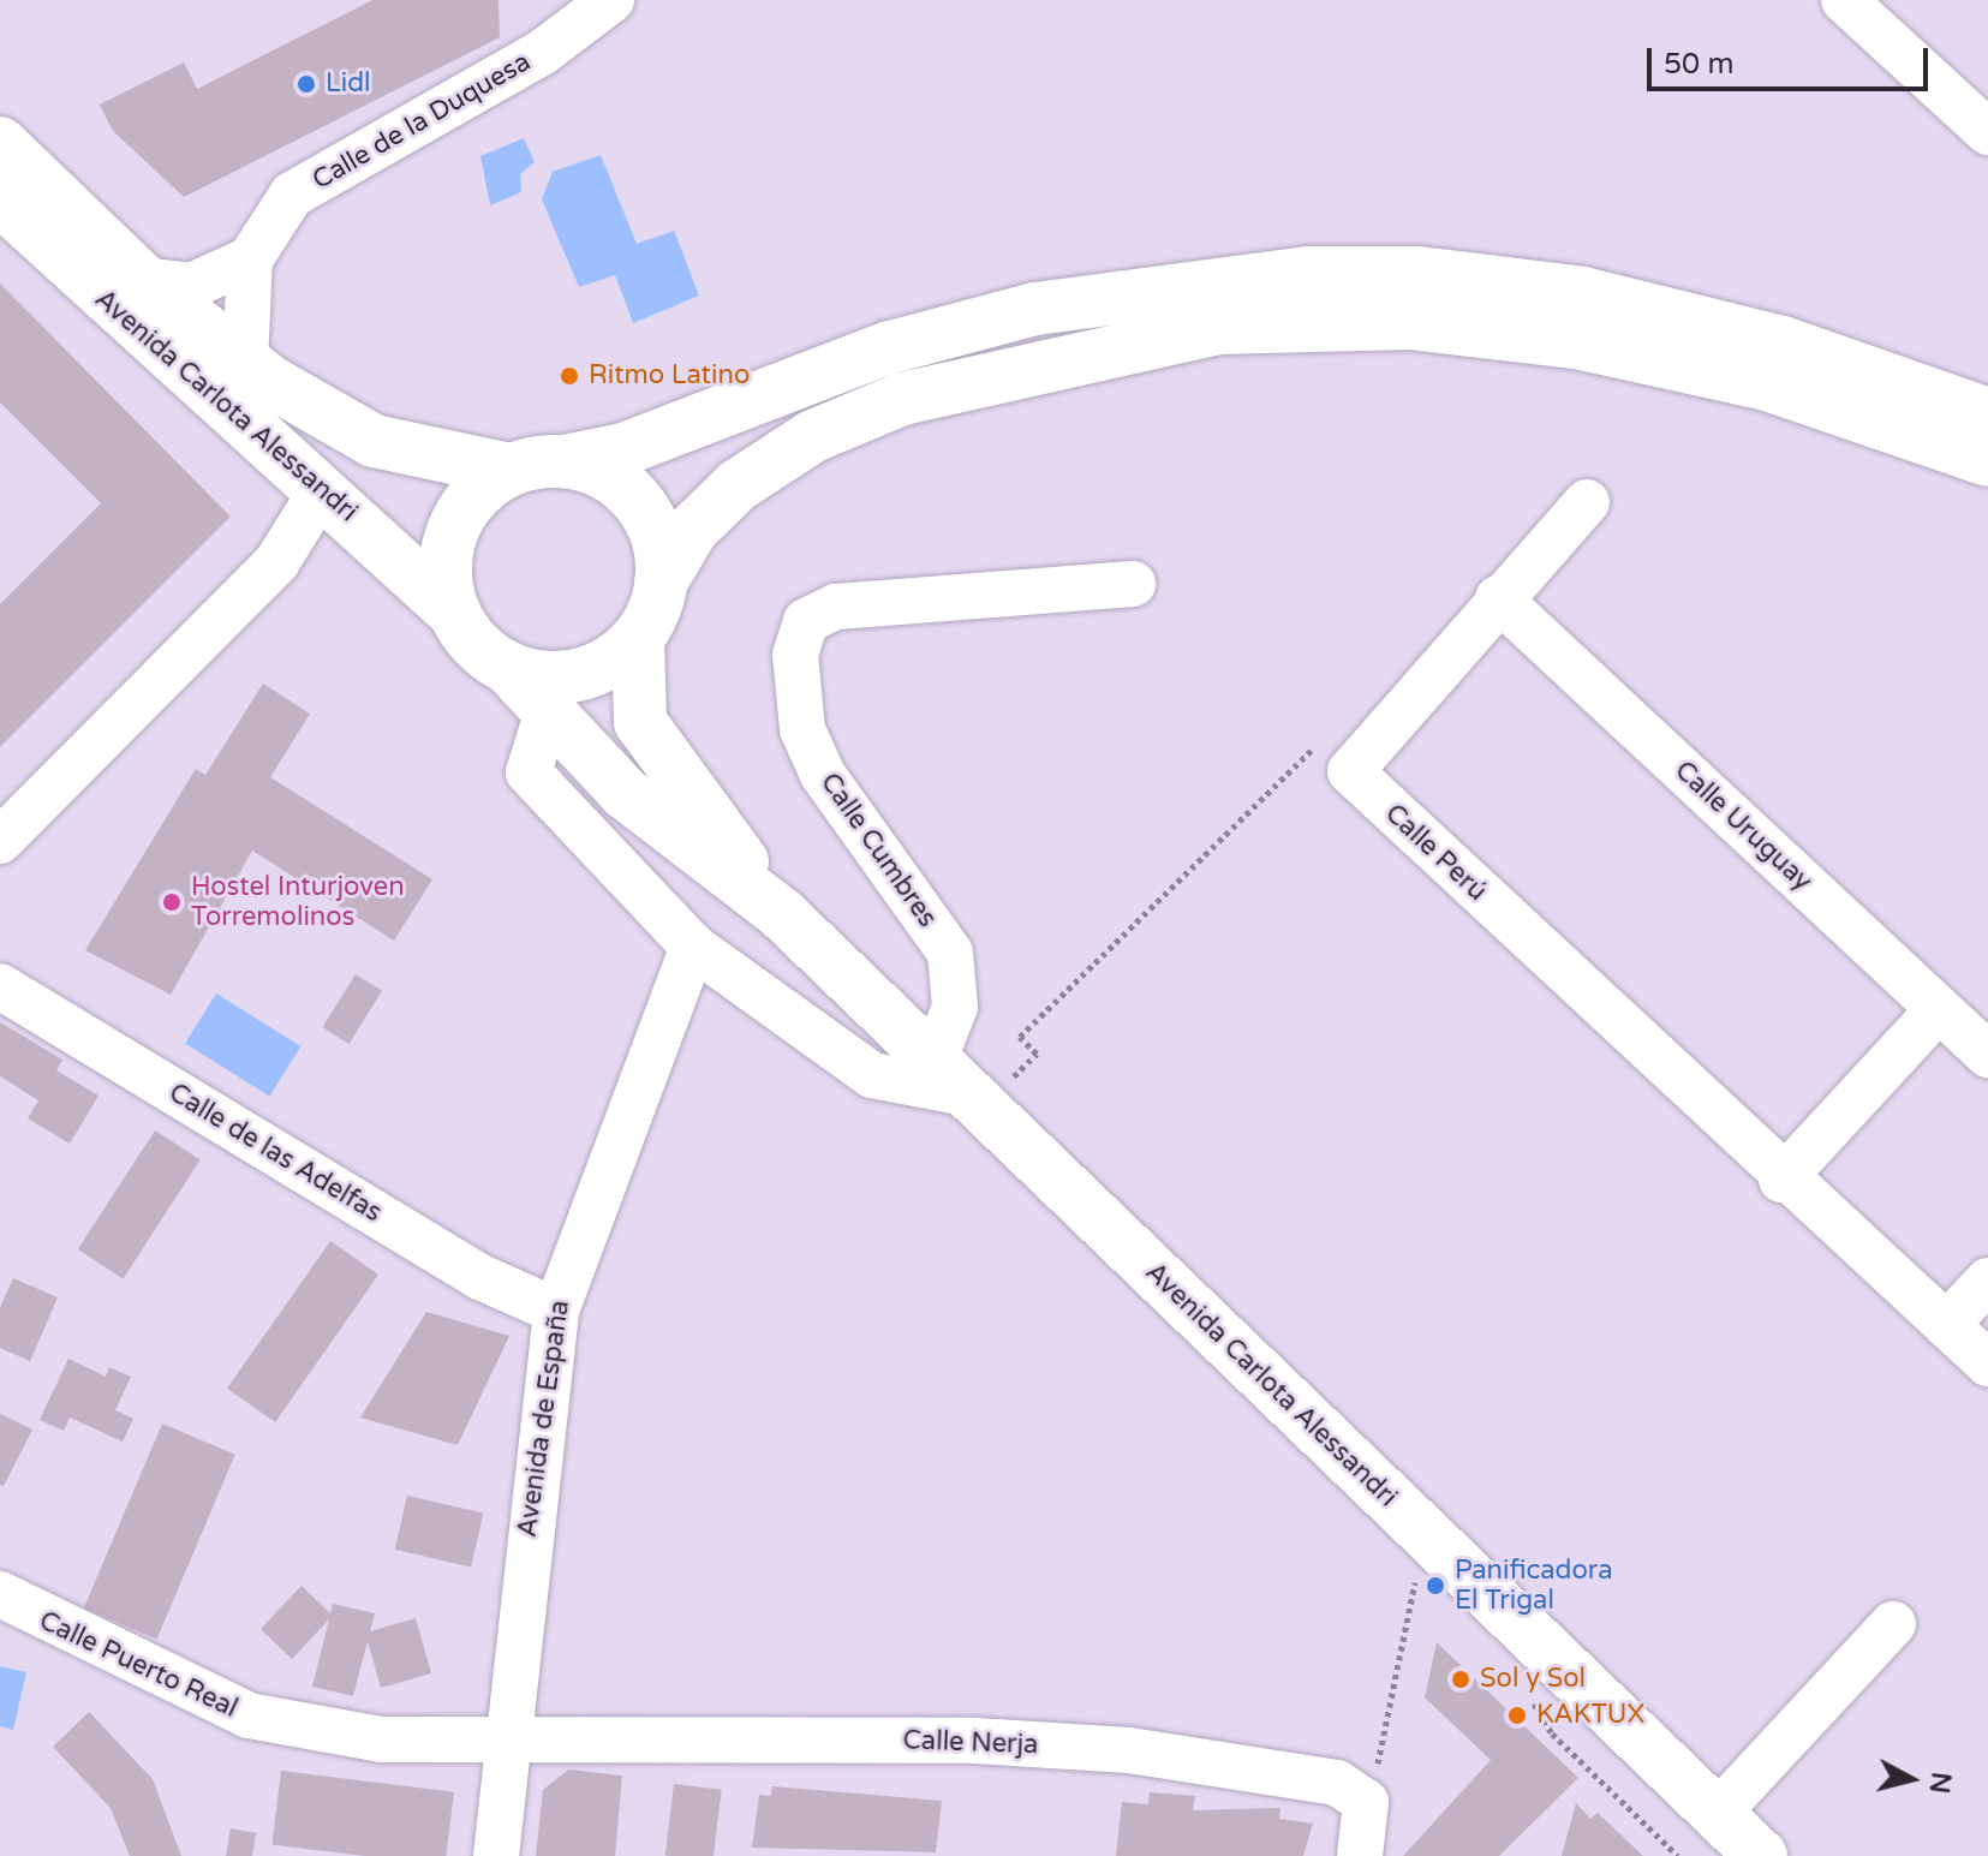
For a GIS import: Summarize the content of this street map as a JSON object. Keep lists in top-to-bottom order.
{
  "streets": {
    "main road": ["Avenida Carlota Alessandri"],
    "street": [
      "Calle de la Duquesa",
      "Calle Uruguay",
      "Calle Cumbres",
      "Calle Perú",
      "Calle de las Adelfas",
      "Avenida de España",
      "Calle Puerto Real",
      "Calle Nerja"
    ]
  },
  "crossings": [
    ["Avenida Carlota Alessandri", "Calle Cumbres"],
    ["Calle de las Adelfas", "Avenida de España"],
    ["Avenida de España", "Calle Puerto Real"],
    ["Avenida de España", "Calle Nerja"],
    ["Calle Puerto Real", "Calle Nerja"]
  ],
  "places": [
    "Lidl",
    "Ritmo Latino",
    "Hostel Inturjoven Torremolinos",
    "Panificadora El Trigal",
    "Sol y Sol",
    "KAKTUX"
  ],
  "scale_bar": "50 m",
  "north": "right"
}
